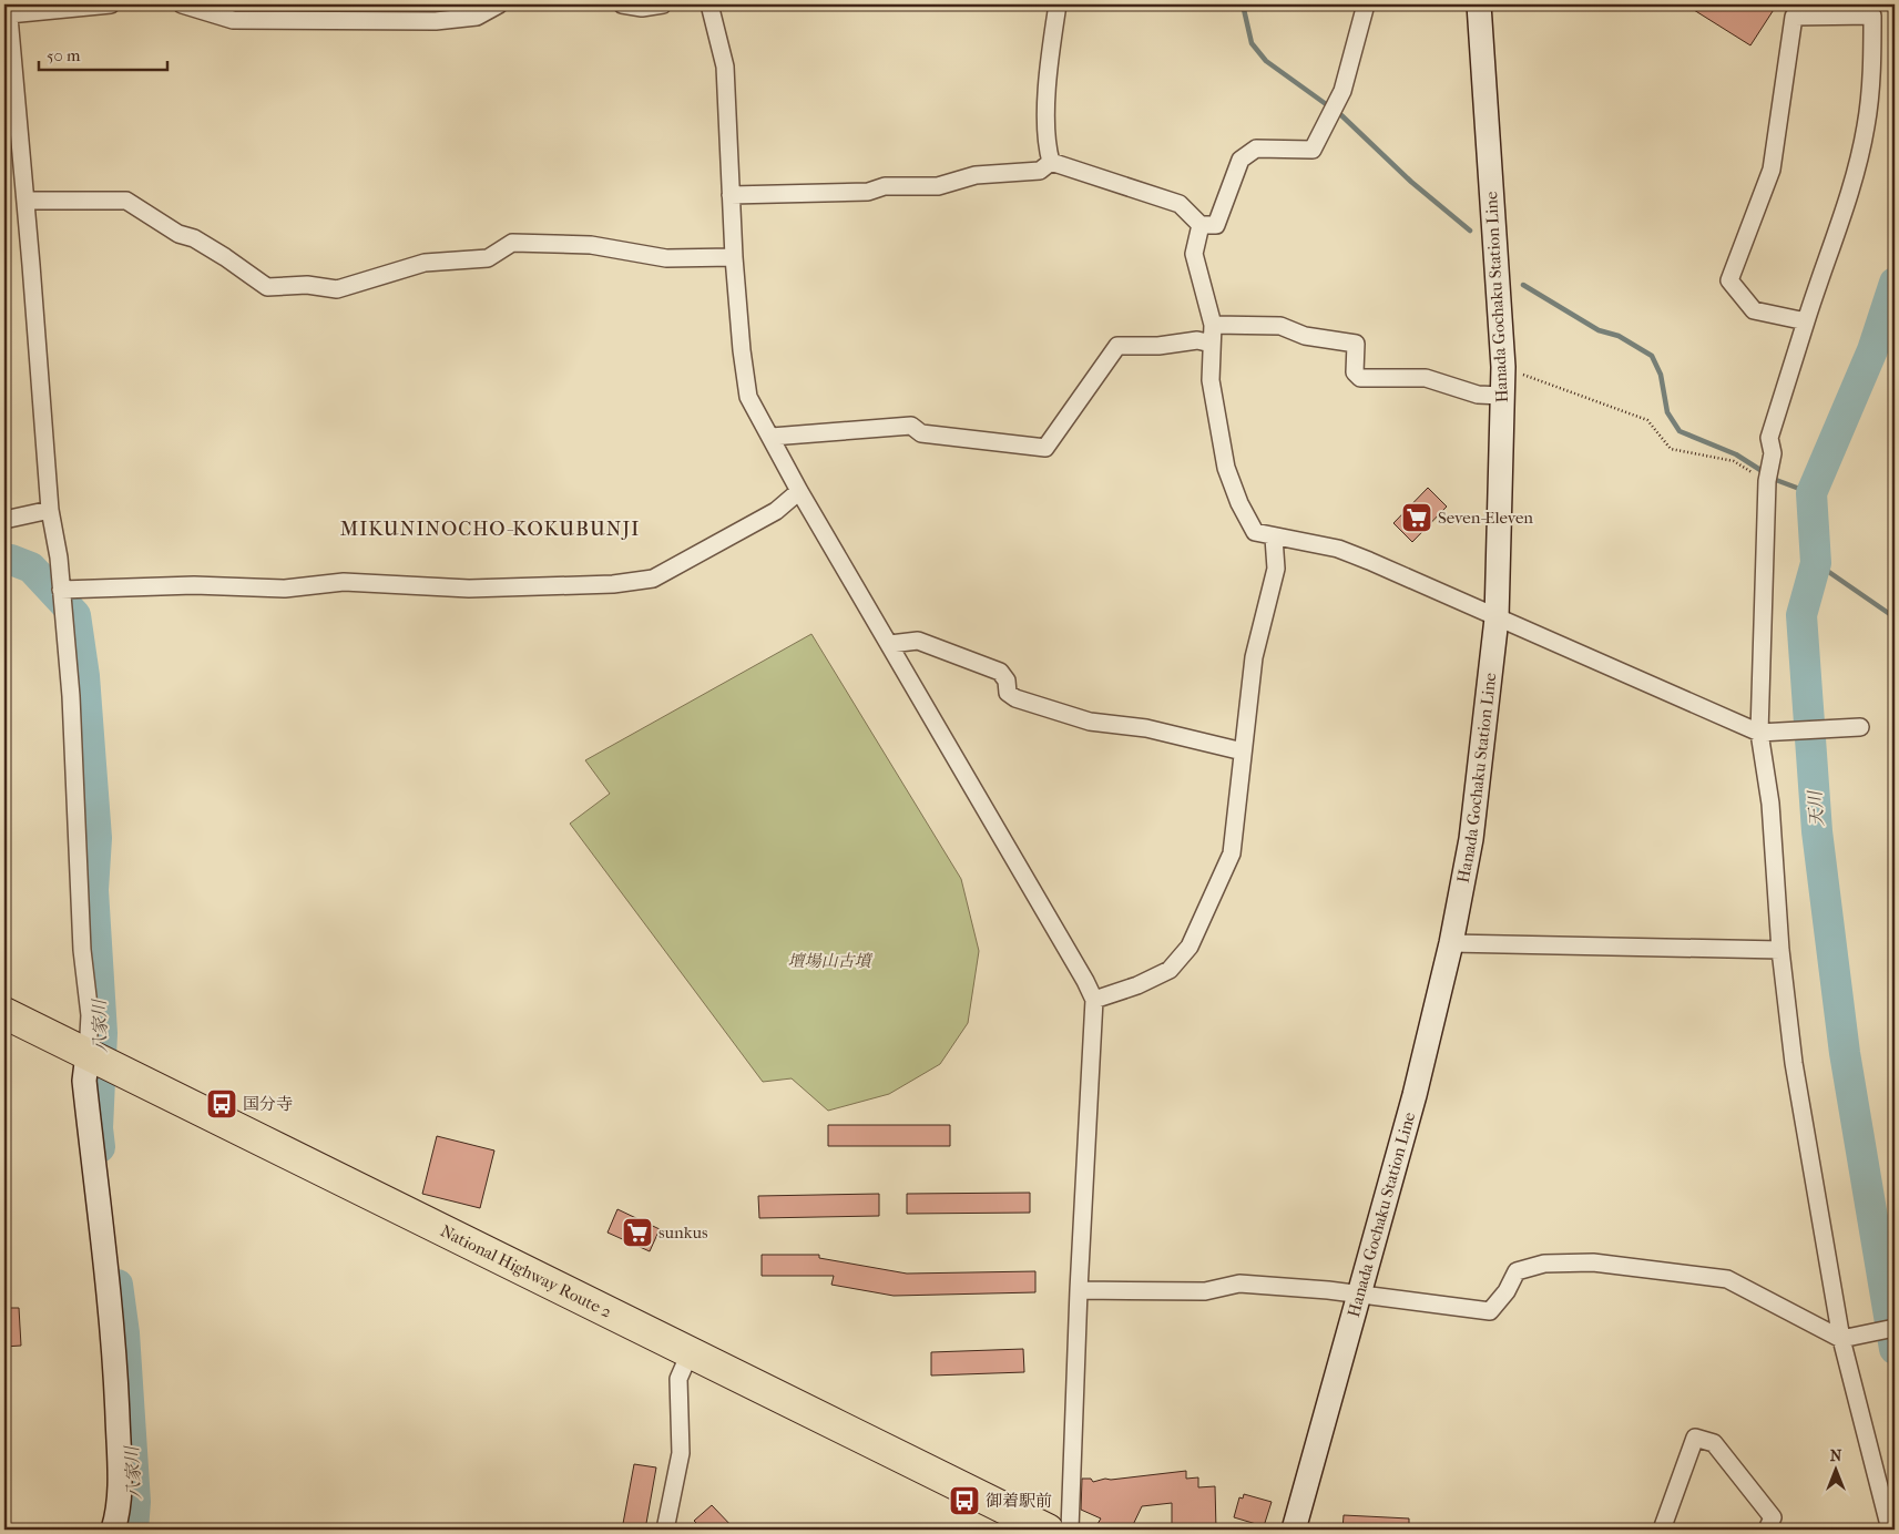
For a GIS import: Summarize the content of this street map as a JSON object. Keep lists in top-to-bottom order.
{
  "streets": {
    "highway": ["National Highway Route 2"],
    "main road": ["Hanada Gochaku Station Line"]
  },
  "districts": ["MIKUNINOCHO-KOKUBUNJI"],
  "water": ["天川", "八家川"],
  "parks": ["壇場山古墳"],
  "places": {
    "supermarket": ["Seven-Eleven", "sunkus"],
    "bus stop": ["国分寺", "御着駅前"]
  },
  "scale_bar": "50 m",
  "north": "top"
}
